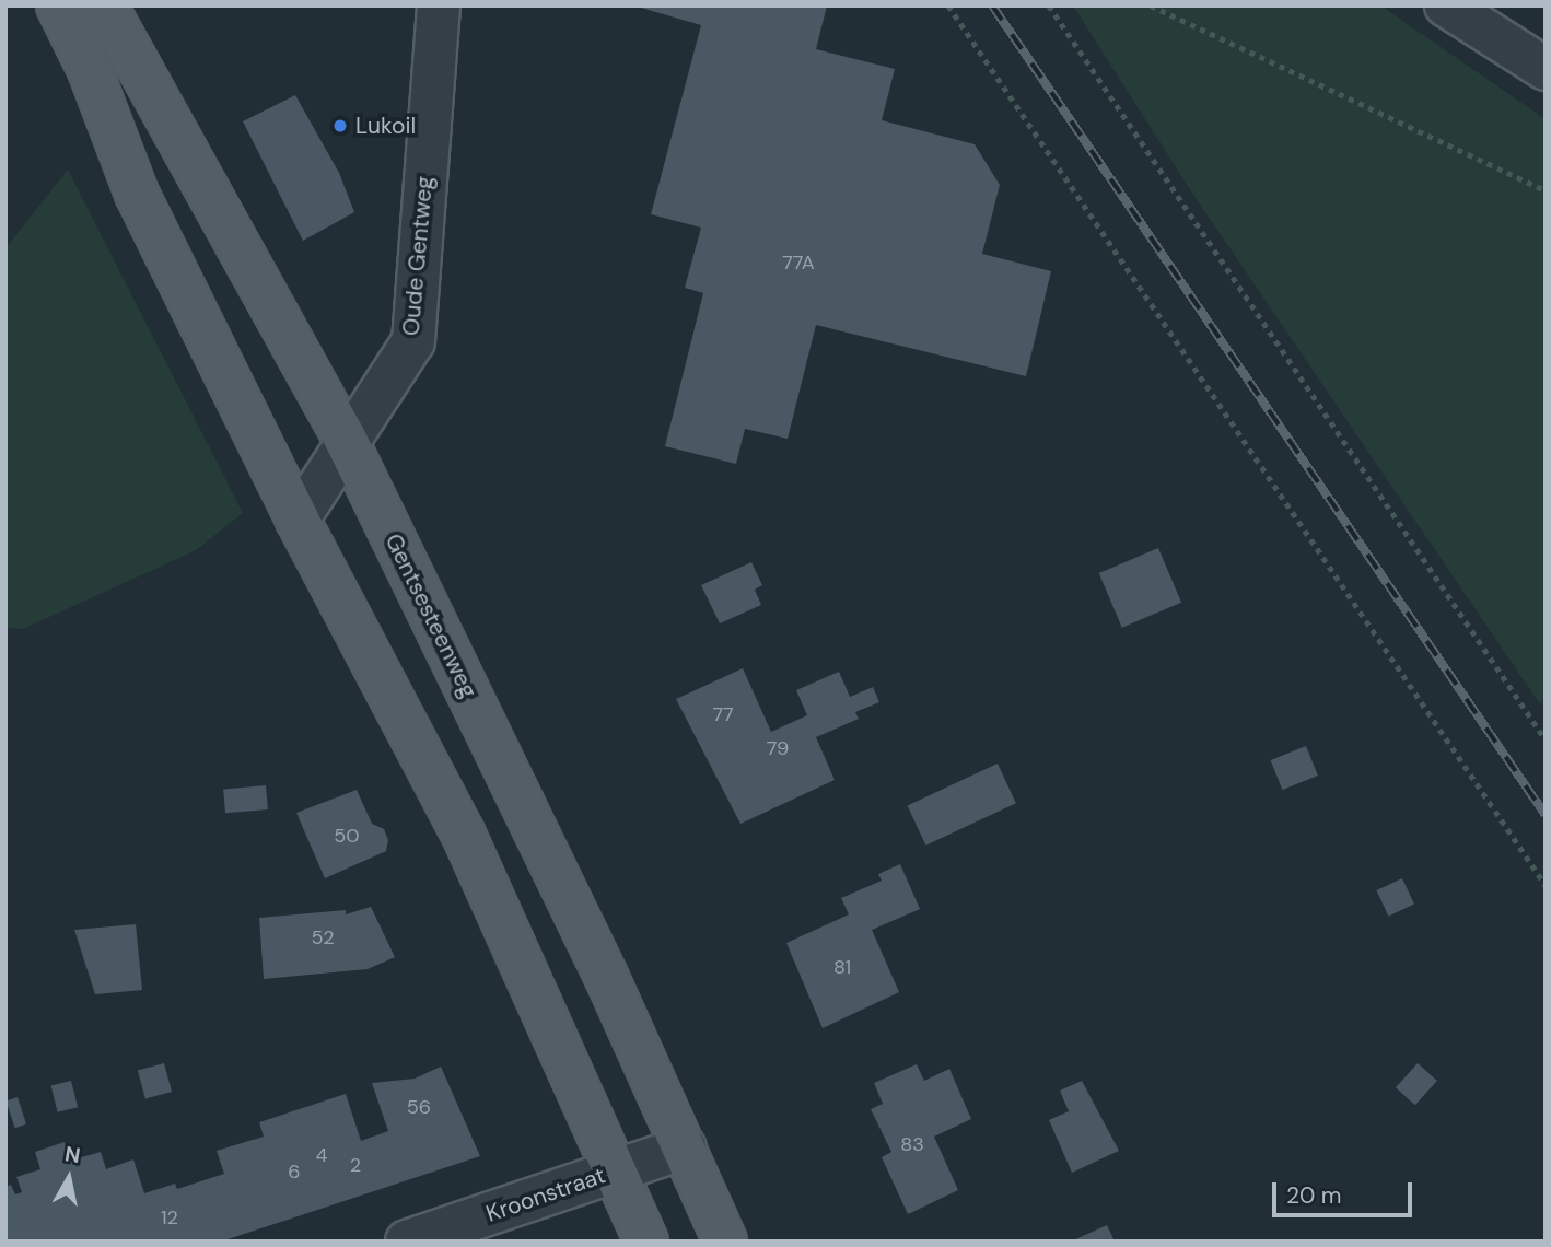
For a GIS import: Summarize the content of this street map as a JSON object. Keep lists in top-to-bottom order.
{
  "streets": {
    "main road": ["Gentsesteenweg"],
    "street": ["Oude Gentweg", "Kroonstraat"]
  },
  "crossings": [
    ["Oude Gentweg", "Gentsesteenweg"],
    ["Gentsesteenweg", "Kroonstraat"]
  ],
  "places": ["Lukoil"],
  "house_numbers": [
    "77A",
    "77",
    "79",
    "50",
    "52",
    "81",
    "56",
    "83",
    "4",
    "2",
    "6",
    "12"
  ],
  "scale_bar": "20 m",
  "north": "top"
}
